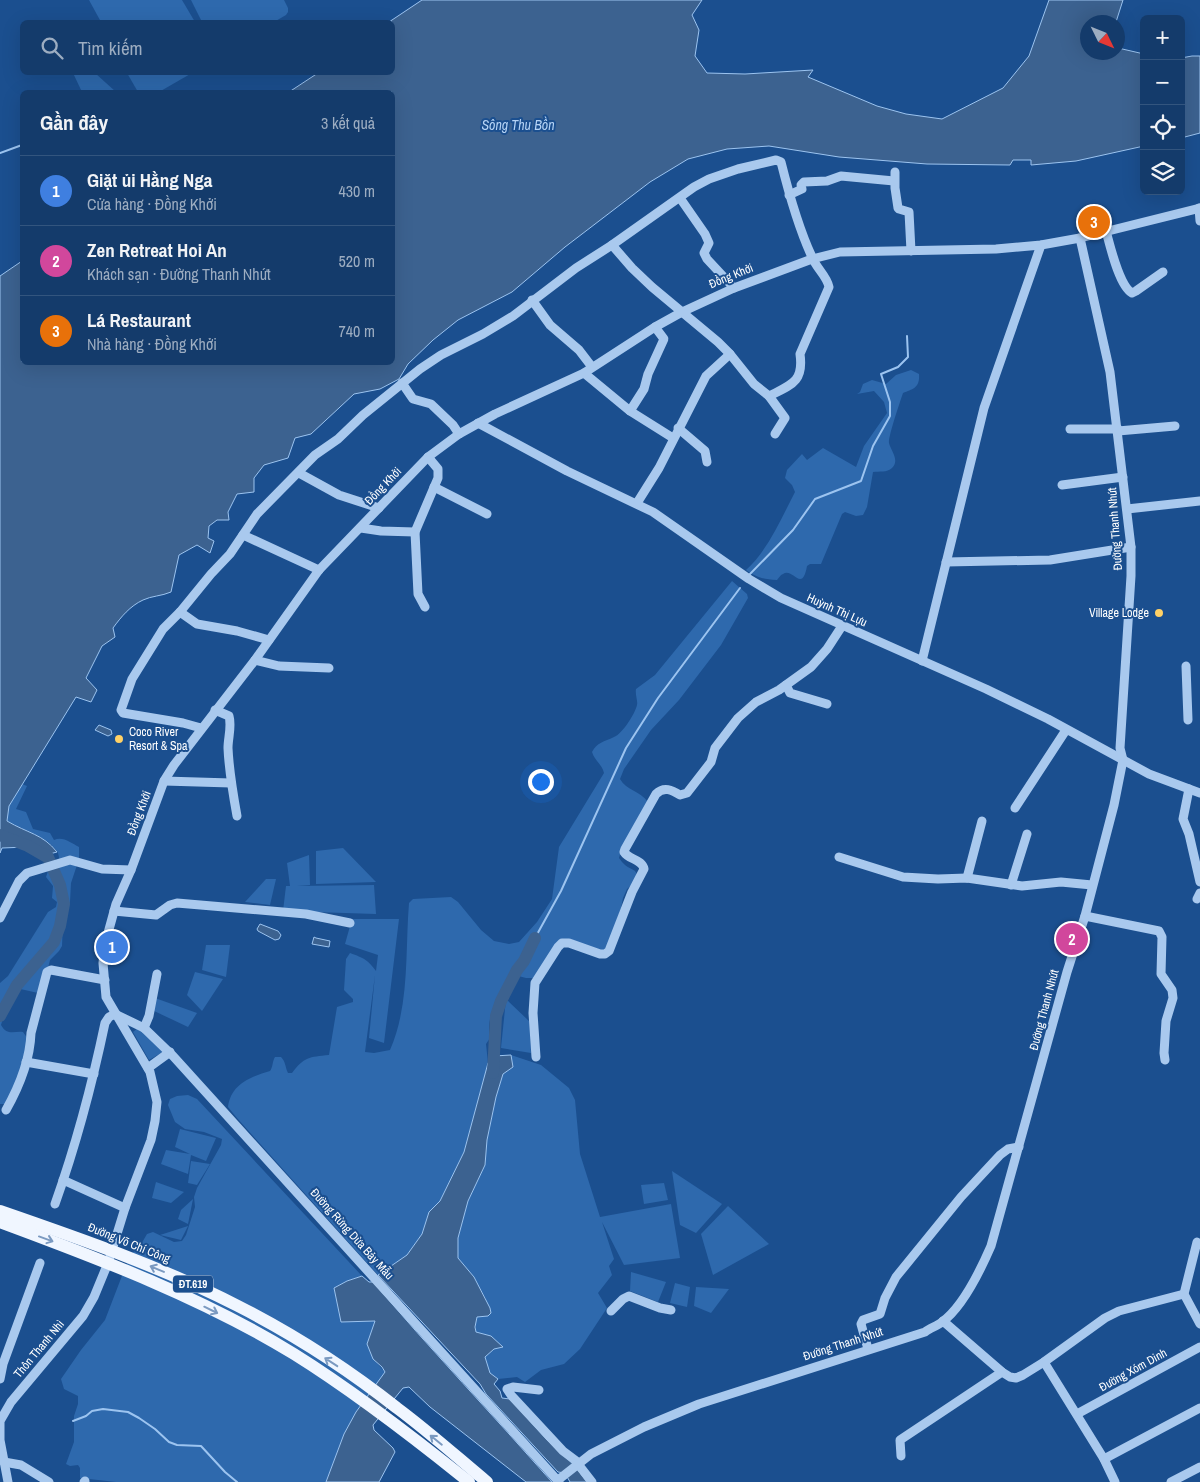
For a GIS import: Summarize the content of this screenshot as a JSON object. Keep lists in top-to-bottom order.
{
  "streets": {
    "main road": ["Đường Võ Chí Công", "ĐT.619"],
    "street": [
      "Đồng Khởi",
      "Đường Thanh Nhứt",
      "Huỳnh Thị Lựu",
      "Đường Rừng Dừa Bảy Mẫu",
      "Thôn Thanh Nhì",
      "Đường Xóm Dinh"
    ]
  },
  "crossings": [
    ["Đồng Khởi", "Đường Thanh Nhứt"],
    ["Đồng Khởi", "Huỳnh Thị Lựu"],
    ["Đồng Khởi", "Đường Rừng Dừa Bảy Mẫu"],
    ["Đồng Khởi", "Đường Võ Chí Công"],
    ["Đồng Khởi", "Thôn Thanh Nhì"],
    ["Đường Thanh Nhứt", "Huỳnh Thị Lựu"],
    ["Đường Thanh Nhứt", "Đường Rừng Dừa Bảy Mẫu"],
    ["Đường Võ Chí Công", "ĐT.619"],
    ["Đường Võ Chí Công", "Thôn Thanh Nhì"]
  ],
  "water": ["Sông Thu Bồn"],
  "places": ["Village Lodge", "Coco River Resort & Spa"],
  "north": "bottom right",
  "page": {
    "map_buttons": ["+", "−"],
    "search": "Tìm kiếm",
    "heading": ["Gần đây", "3 kết quả"],
    "list": [
      {
        "mark": "1",
        "name": "Giặt ủi Hằng Nga",
        "note": "Cửa hàng · Đồng Khởi",
        "value": "430 m"
      },
      {
        "mark": "2",
        "name": "Zen Retreat Hoi An",
        "note": "Khách sạn · Đường Thanh Nhứt",
        "value": "520 m"
      },
      {
        "mark": "3",
        "name": "Lá Restaurant",
        "note": "Nhà hàng · Đồng Khởi",
        "value": "740 m"
      }
    ],
    "pins": ["3", "2", "1"]
  }
}
